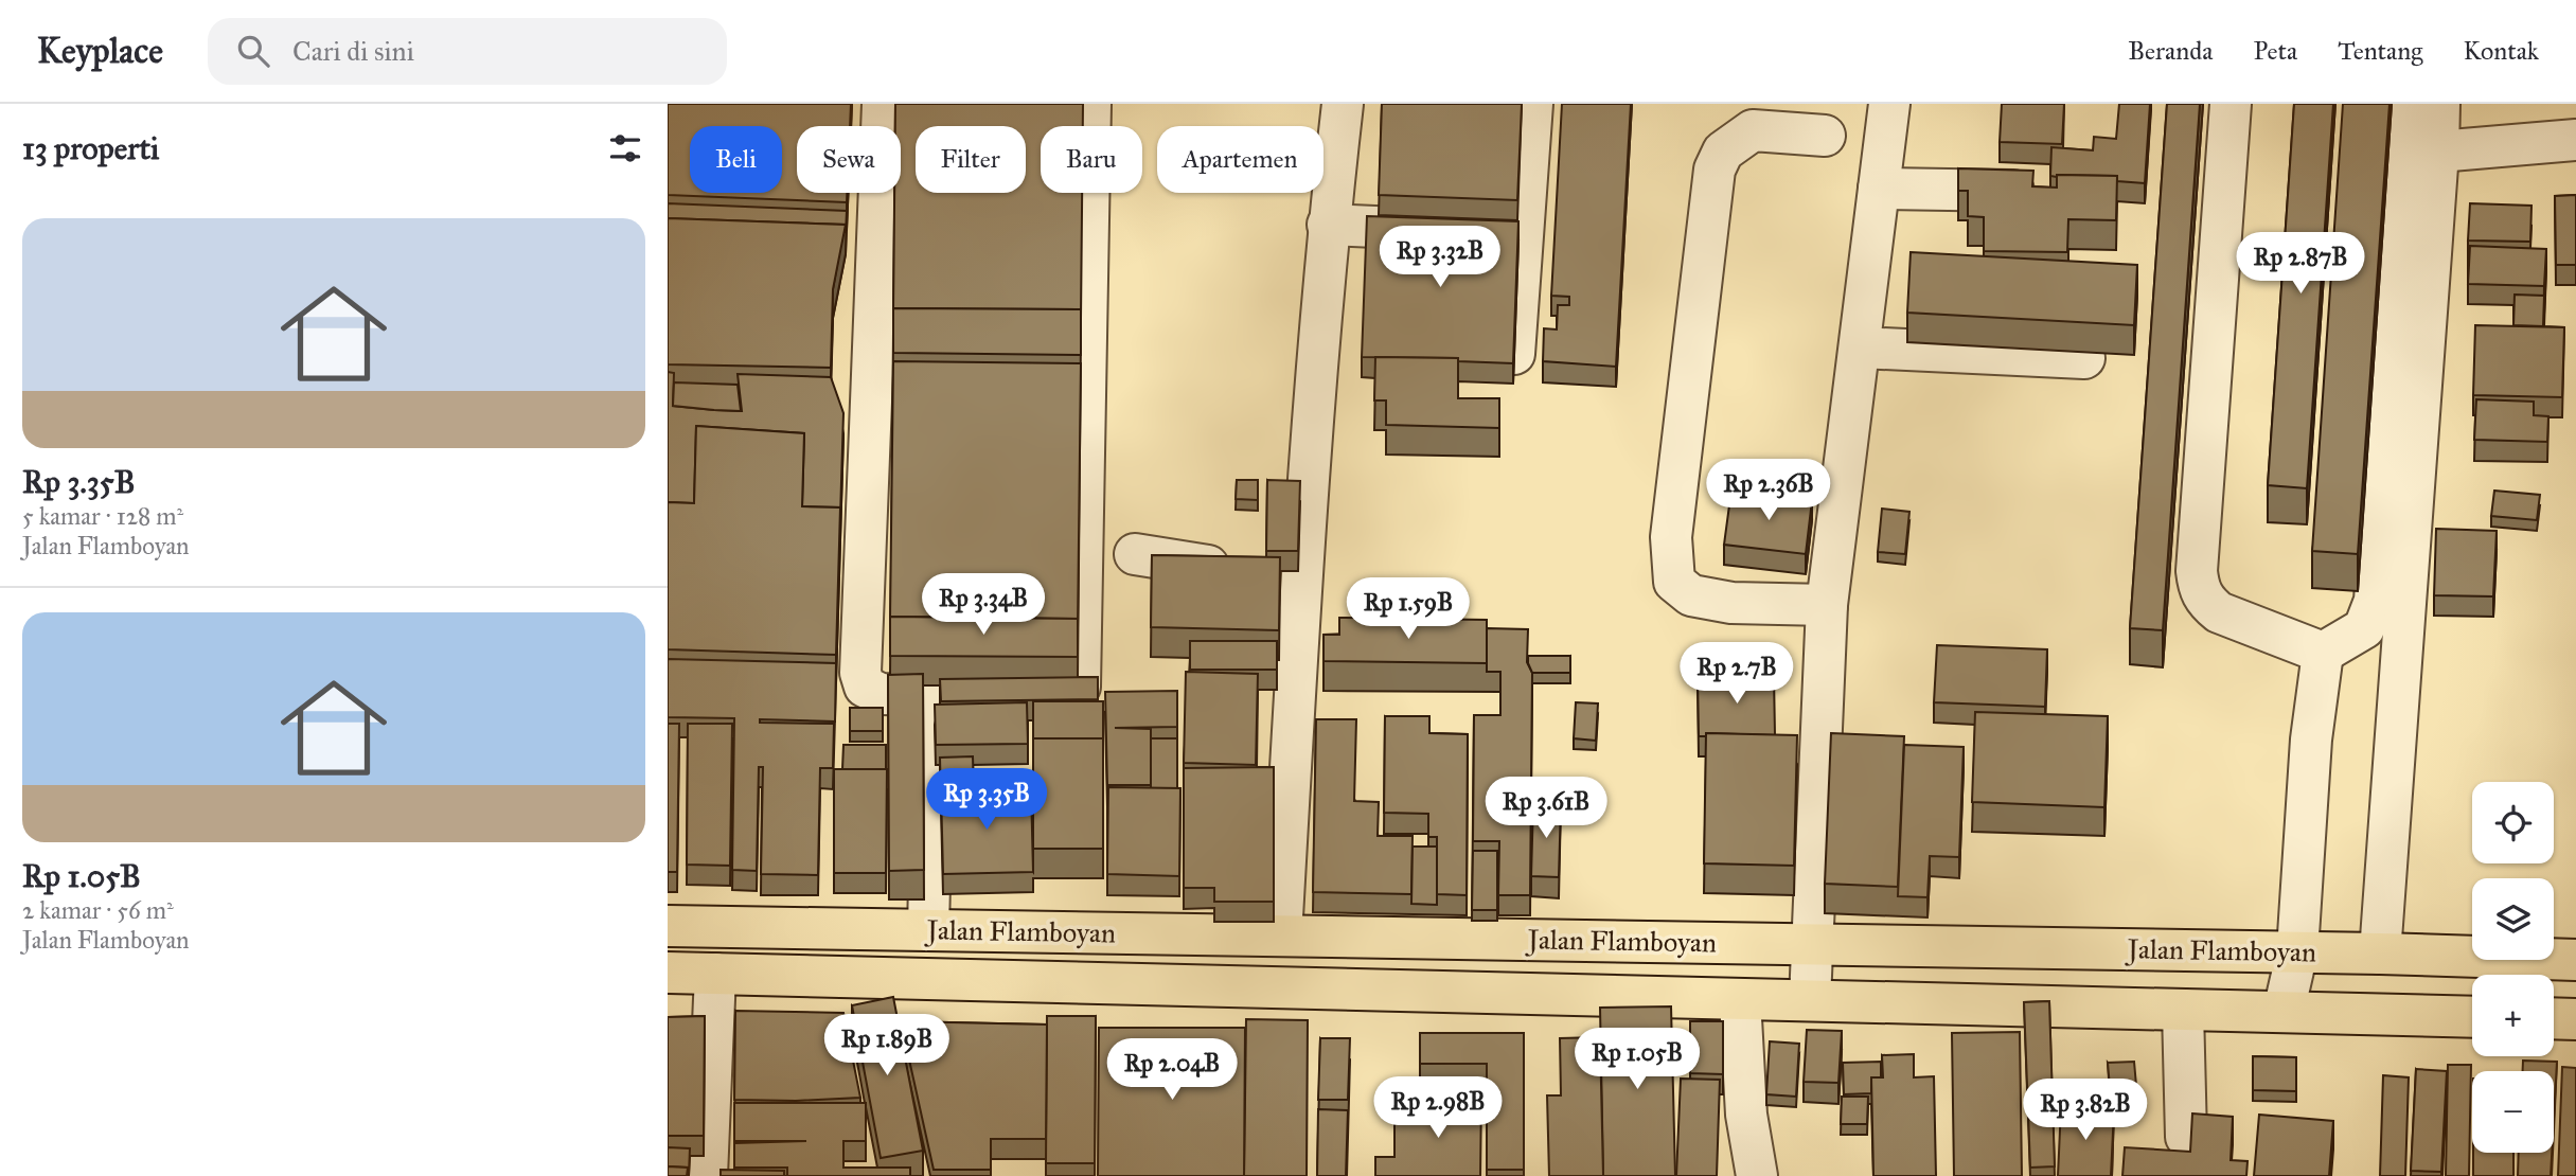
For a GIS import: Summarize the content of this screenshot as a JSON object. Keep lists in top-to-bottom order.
{
  "streets": {
    "main road": ["Jalan Flamboyan"]
  },
  "page": {
    "header": "Keyplace",
    "search": "Cari di sini",
    "nav": [
      "Beranda",
      "Peta",
      "Tentang",
      "Kontak"
    ],
    "heading": "13 properti",
    "chip": [
      "Beli",
      "Sewa",
      "Filter",
      "Baru",
      "Apartemen"
    ],
    "list": [
      {
        "name": "Rp 3.35B",
        "note": "5 kamar · 128 m² · Jalan Flamboyan"
      },
      {
        "name": "Rp 1.05B",
        "note": "2 kamar · 56 m² · Jalan Flamboyan"
      }
    ],
    "price": [
      "Rp 3.32B",
      "Rp 2.87B",
      "Rp 2.36B",
      "Rp 3.34B",
      "Rp 1.59B",
      "Rp 2.7B",
      "Rp 3.35B",
      "Rp 3.61B",
      "Rp 1.89B",
      "Rp 1.05B",
      "Rp 2.04B",
      "Rp 2.98B",
      "Rp 3.82B"
    ],
    "map_buttons": ["+", "−"]
  }
}
